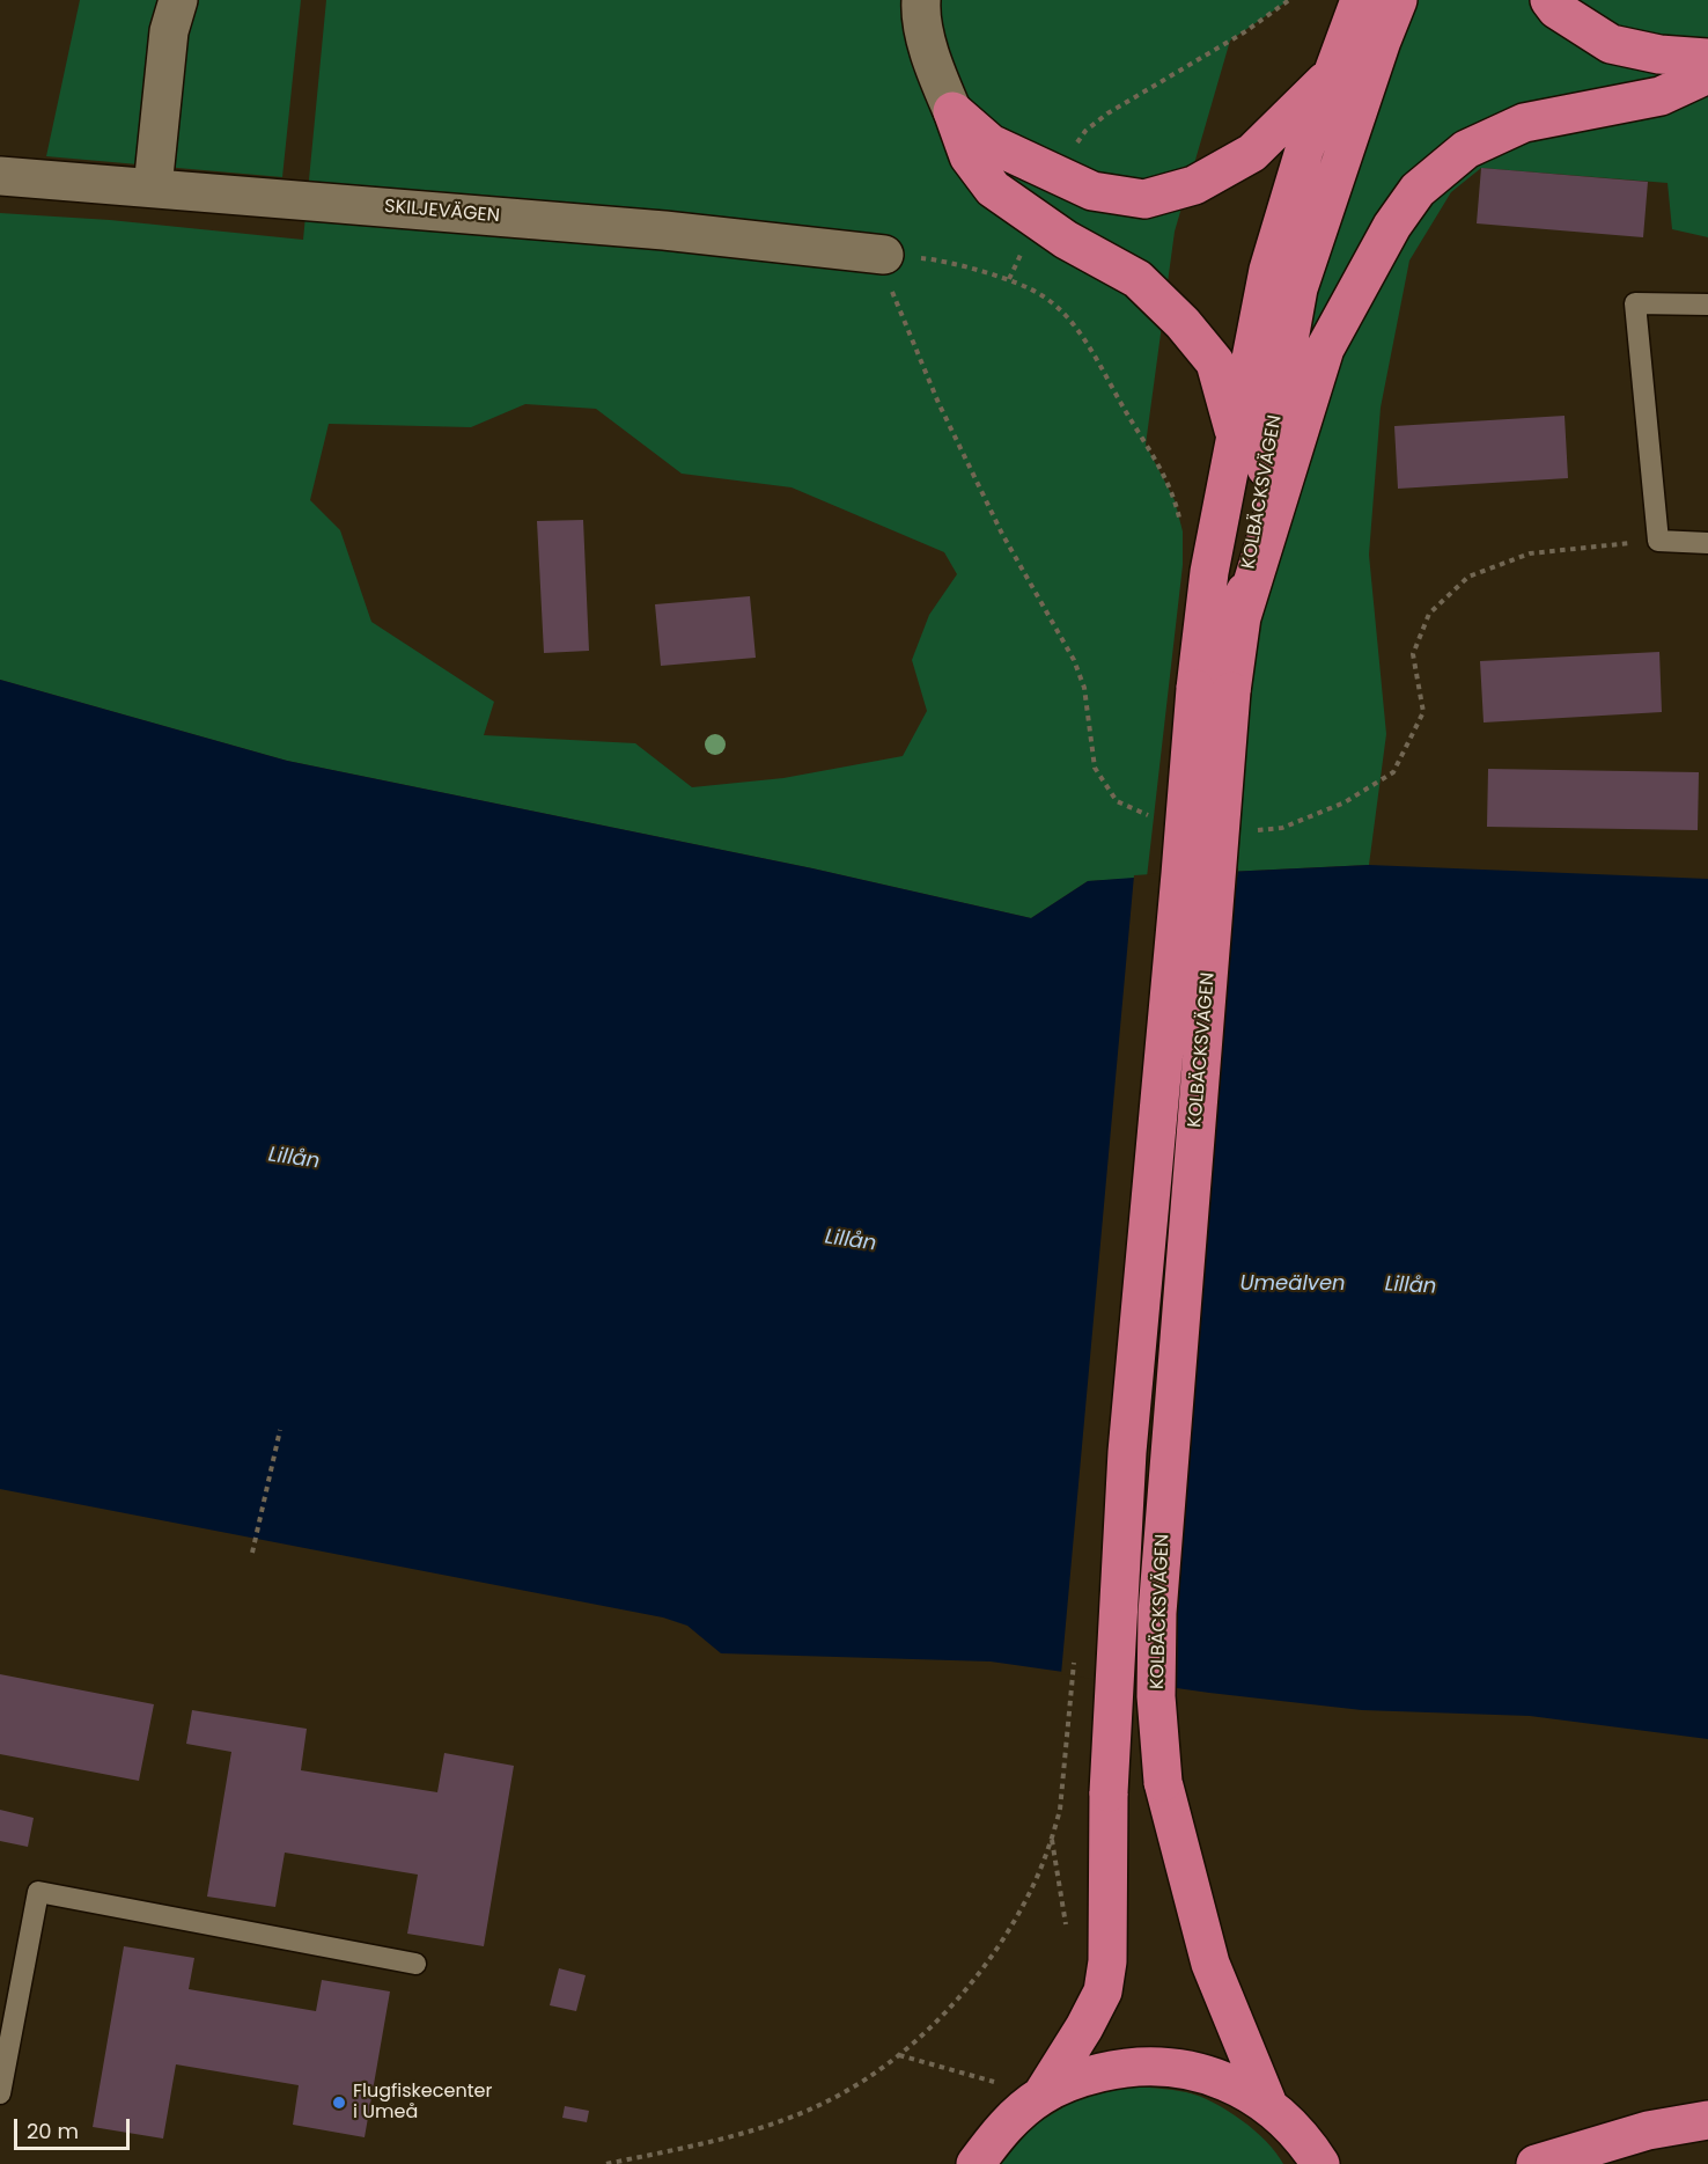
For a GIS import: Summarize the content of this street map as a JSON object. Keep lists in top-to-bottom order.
{
  "streets": {
    "highway": ["KOLBÄCKSVÄGEN"],
    "street": ["SKILJEVÄGEN"]
  },
  "water": ["Lillån", "Umeälven"],
  "places": ["Flugfiskecenter i Umeå"],
  "scale_bar": "20 m"
}
